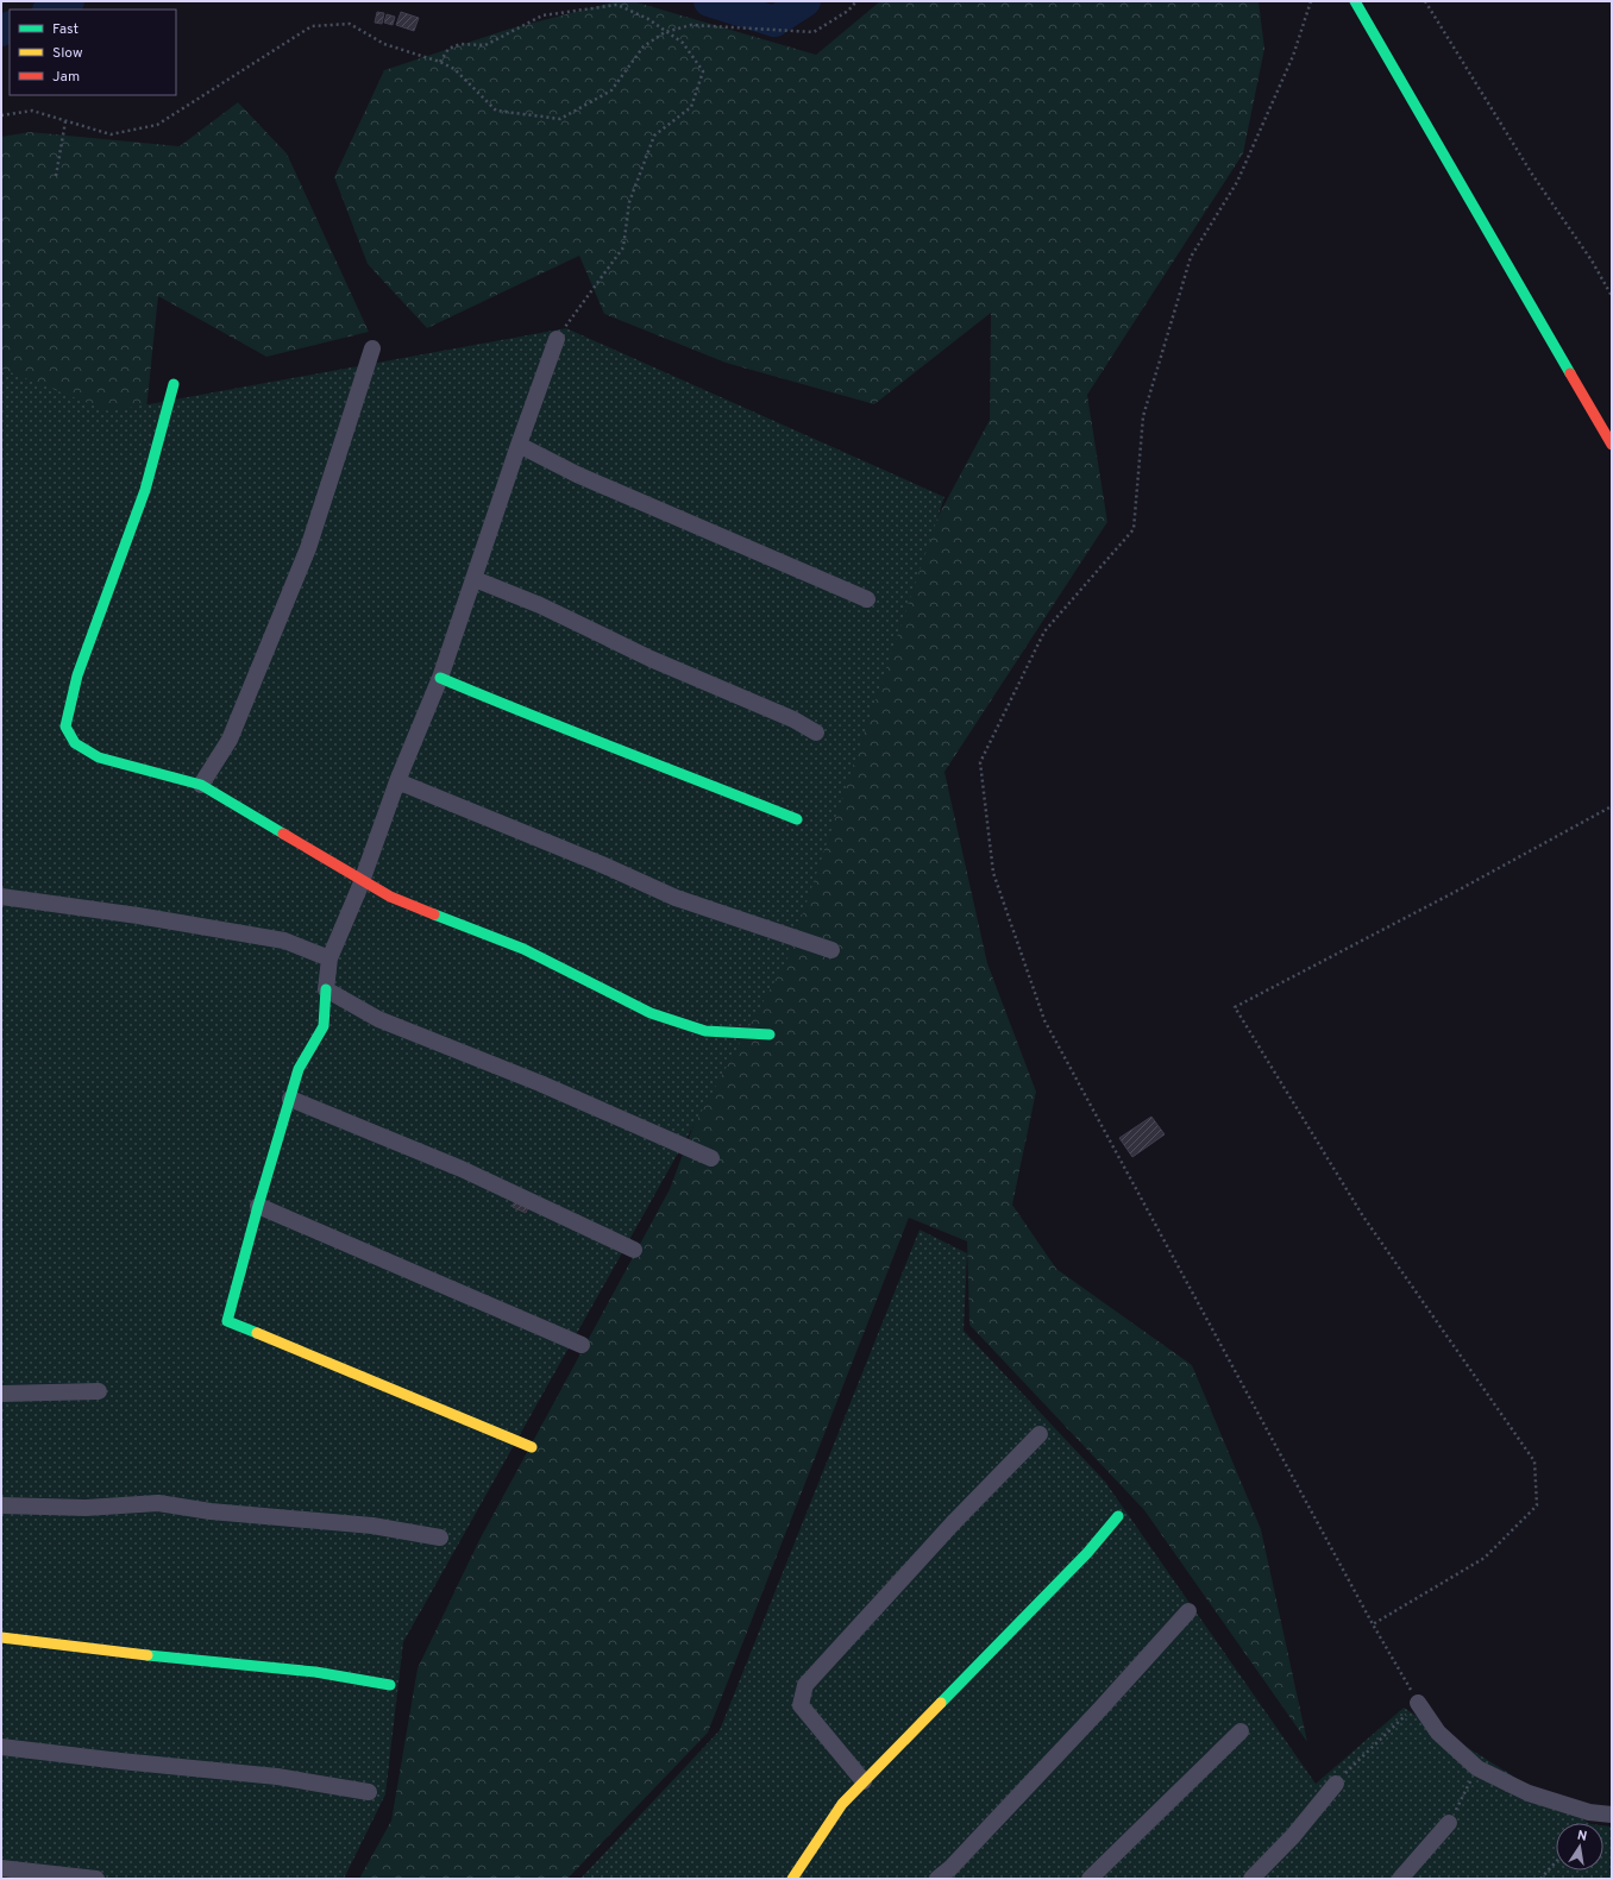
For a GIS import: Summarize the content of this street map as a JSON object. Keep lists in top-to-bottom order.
{
  "legend": ["Fast", "Slow", "Jam"],
  "north": "top"
}
